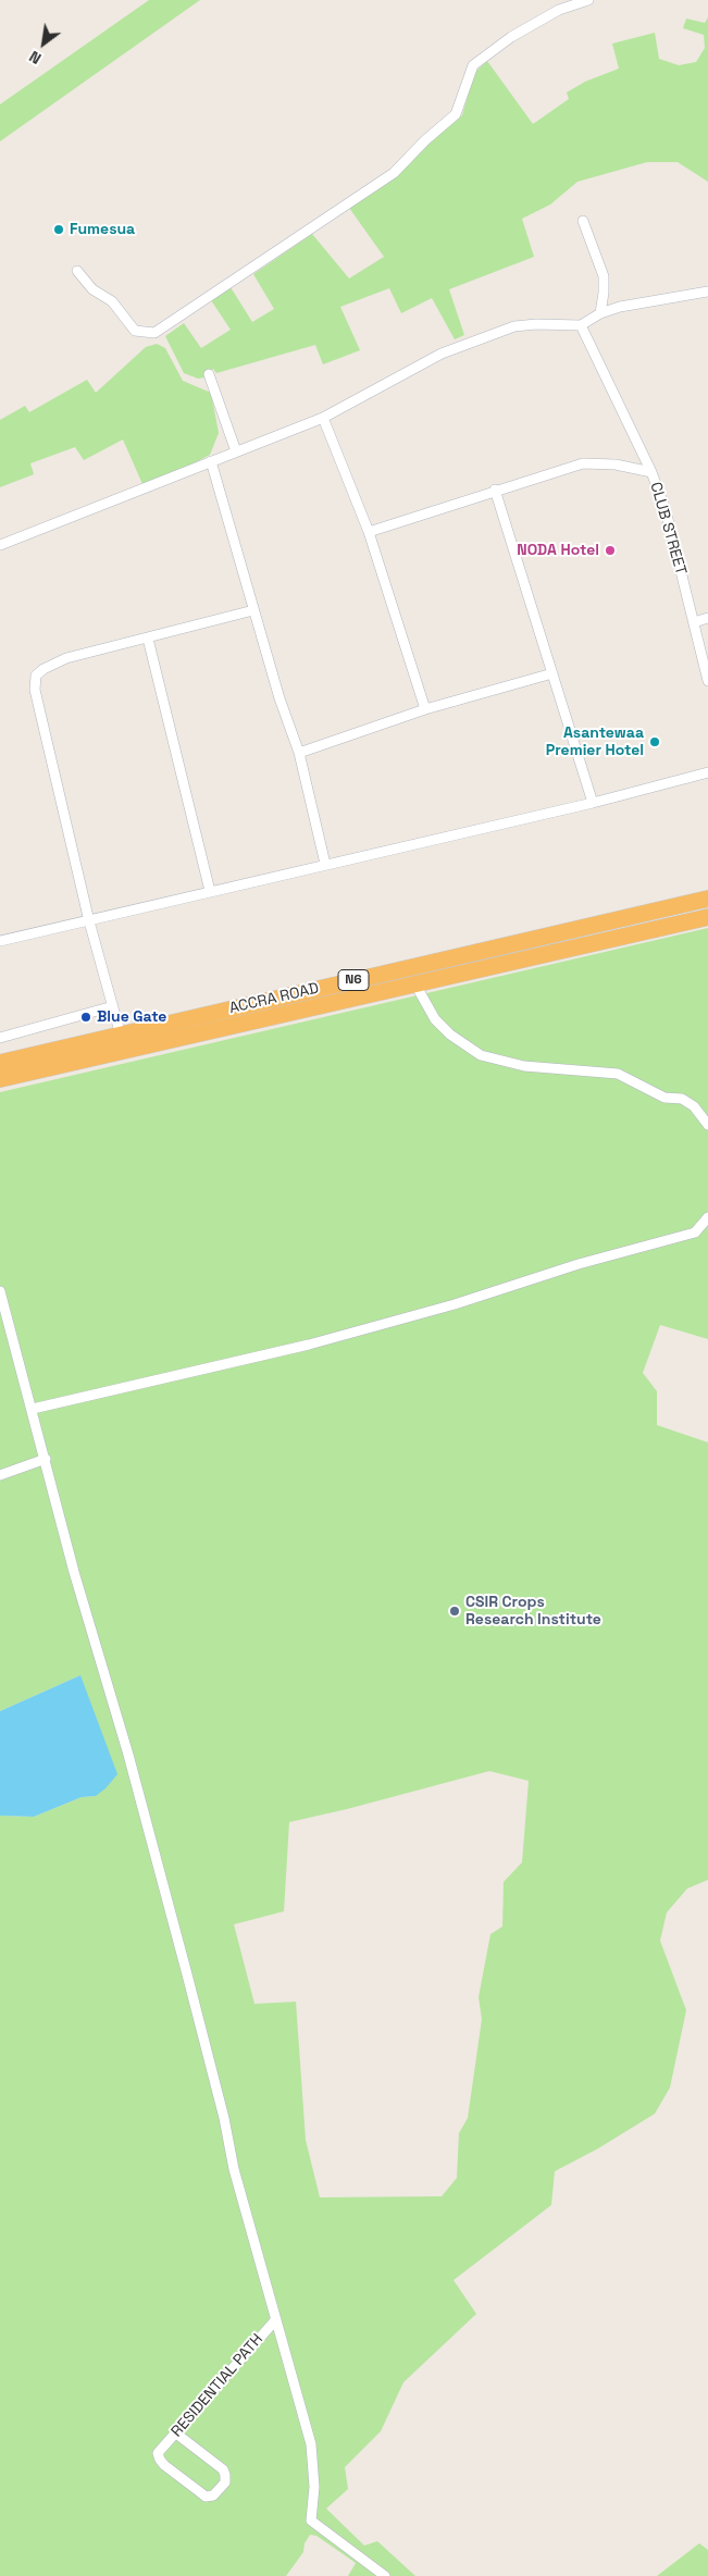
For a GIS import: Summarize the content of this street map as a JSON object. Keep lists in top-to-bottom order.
{
  "streets": {
    "highway": ["N6", "ACCRA ROAD"],
    "street": ["CLUB STREET", "RESIDENTIAL PATH"]
  },
  "places": [
    "Fumesua",
    "NODA Hotel",
    "Asantewaa Premier Hotel",
    "Blue Gate",
    "CSIR Crops Research Institute"
  ],
  "north": "bottom left"
}
